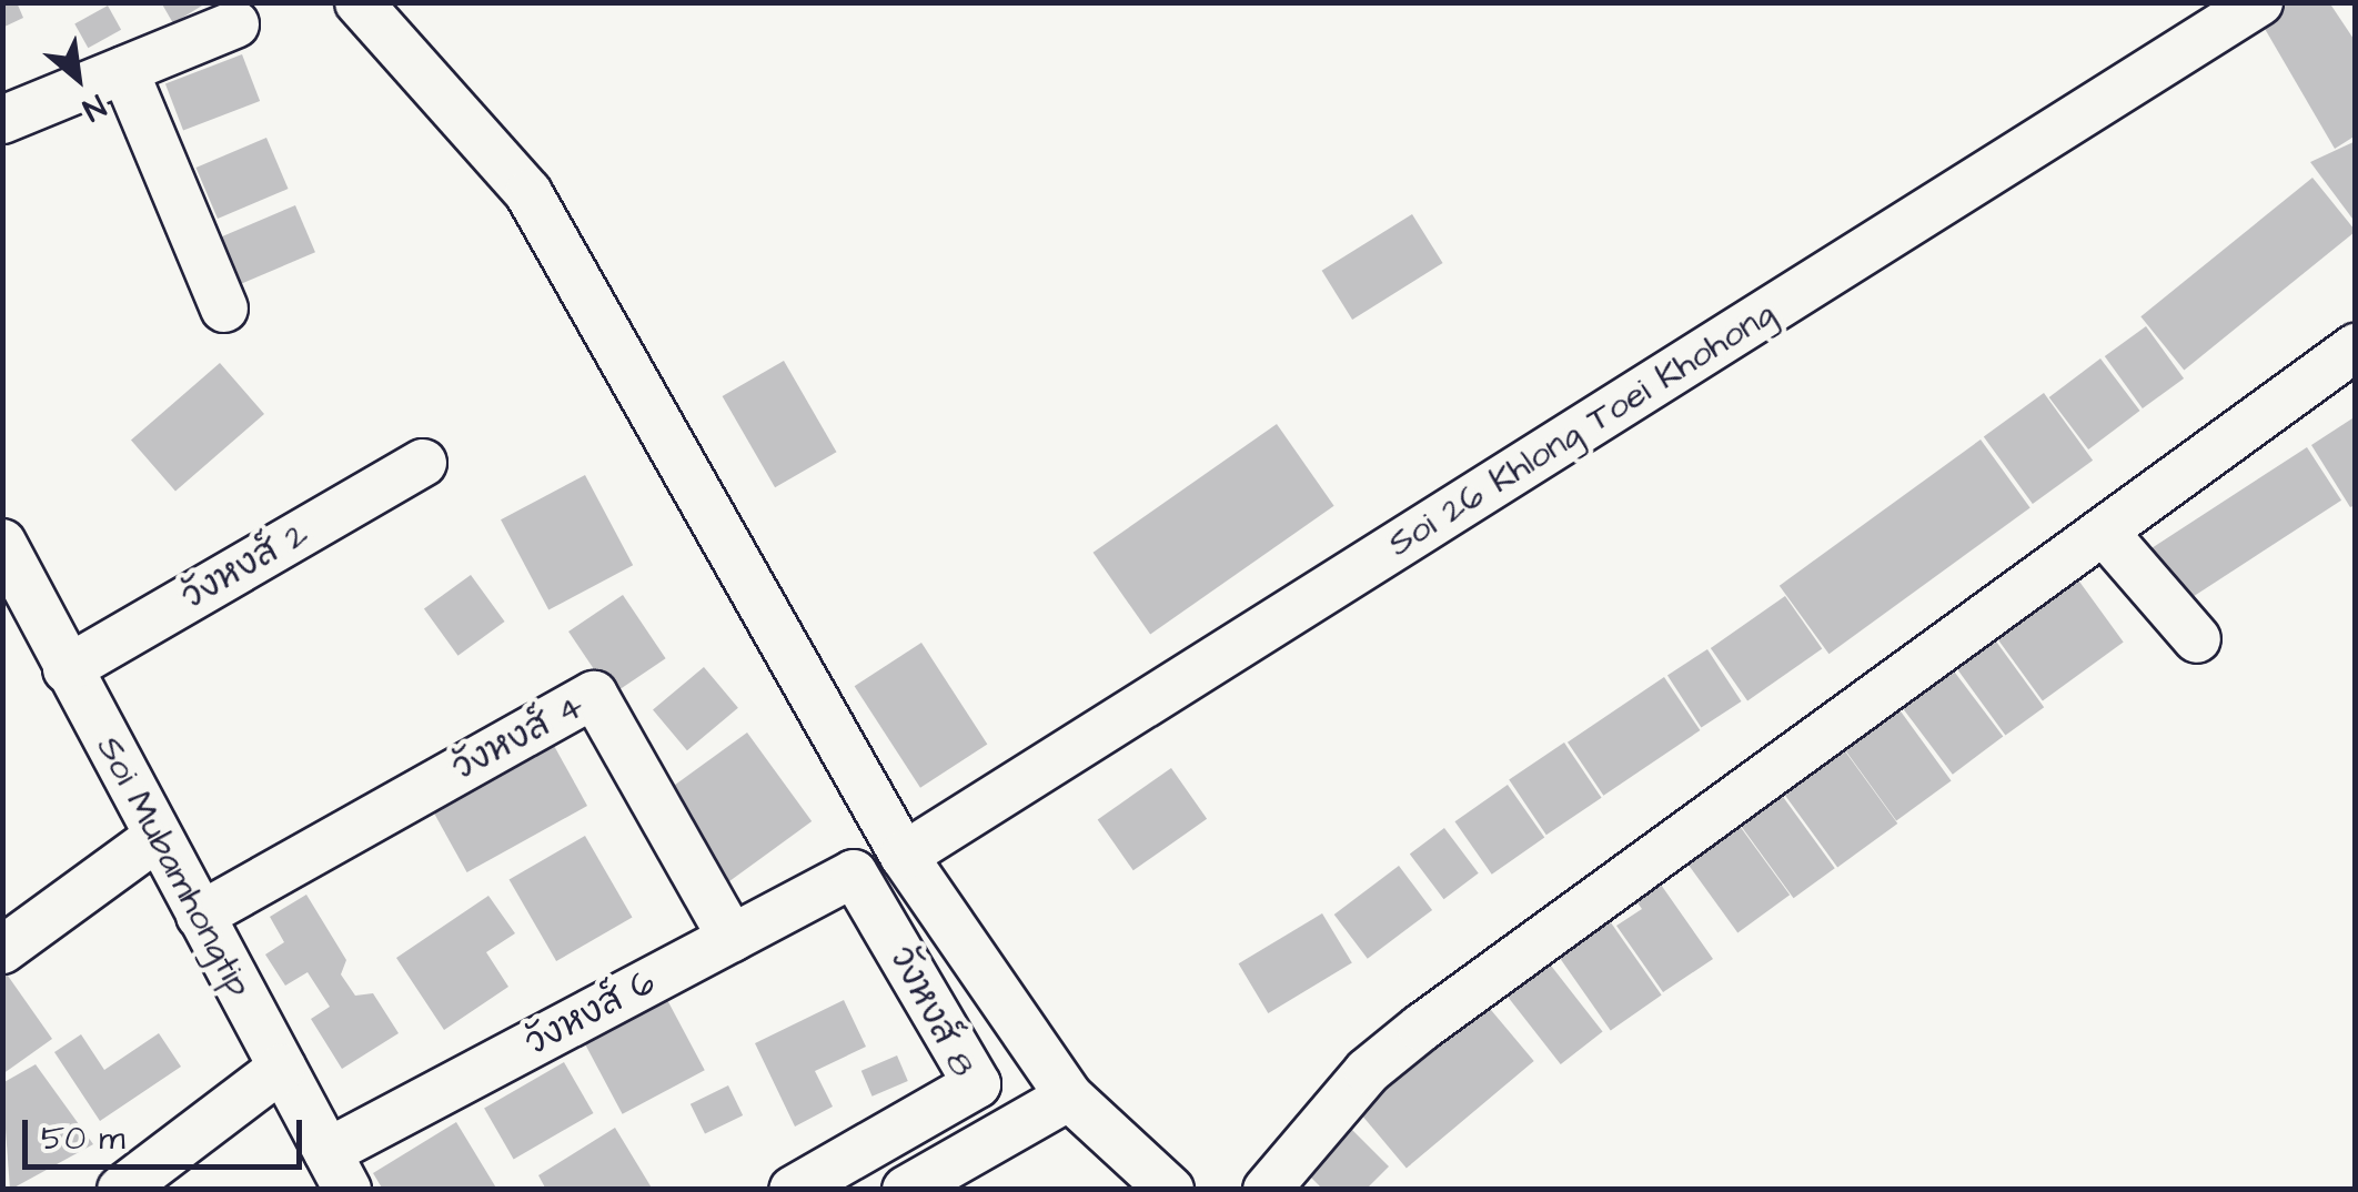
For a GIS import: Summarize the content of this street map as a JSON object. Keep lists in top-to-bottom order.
{
  "streets": {
    "street": [
      "Soi 26 Khlong Toei Khohong",
      "วังหงส์ 2",
      "วังหงส์ 4",
      "Soi Mubamhongtip",
      "วังหงส์ 8",
      "วังหงส์ 6"
    ]
  },
  "crossings": [
    ["วังหงส์ 2", "Soi Mubamhongtip"],
    ["วังหงส์ 4", "Soi Mubamhongtip"],
    ["วังหงส์ 4", "วังหงส์ 6"],
    ["Soi Mubamhongtip", "วังหงส์ 6"],
    ["วังหงส์ 8", "วังหงส์ 6"]
  ],
  "scale_bar": "50 m",
  "north": "bottom right"
}
